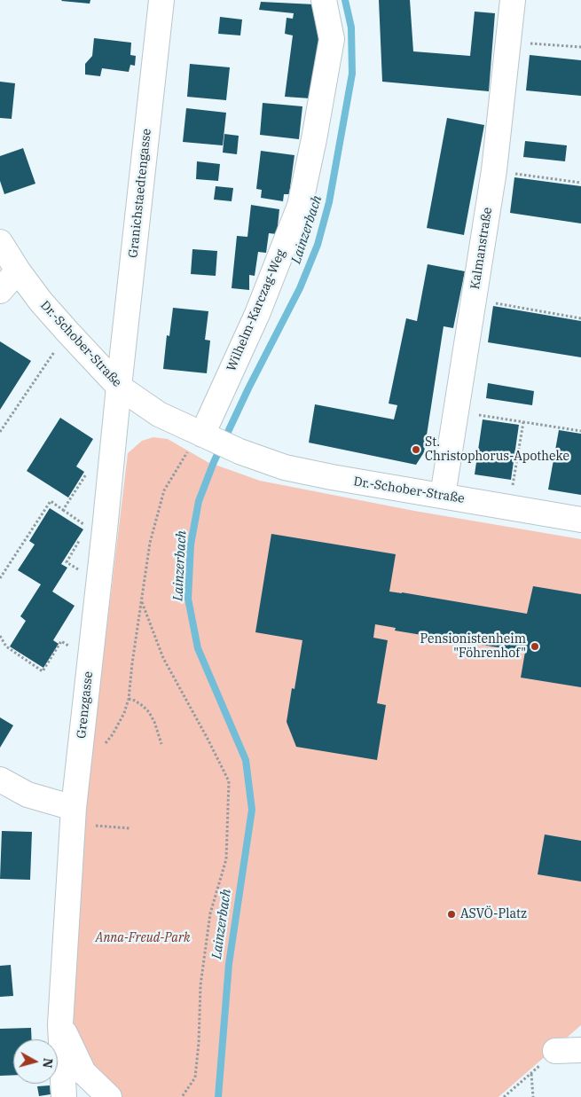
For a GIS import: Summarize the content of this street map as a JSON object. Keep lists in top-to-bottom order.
{
  "streets": {
    "street": [
      "Granichstaedtengasse",
      "Kalmanstraße",
      "Wilhelm-Karczag-Weg",
      "Dr.-Schober-Straße",
      "Grenzgasse"
    ]
  },
  "crossings": [
    ["Granichstaedtengasse", "Dr.-Schober-Straße"],
    ["Granichstaedtengasse", "Grenzgasse"],
    ["Kalmanstraße", "Dr.-Schober-Straße"],
    ["Wilhelm-Karczag-Weg", "Dr.-Schober-Straße"],
    ["Dr.-Schober-Straße", "Grenzgasse"]
  ],
  "water": ["Lainzerbach"],
  "parks": ["Anna-Freud-Park"],
  "places": ["St. Christophorus-Apotheke", "Pensionistenheim \"Föhrenhof\"", "ASVÖ-Platz"],
  "north": "right"
}
